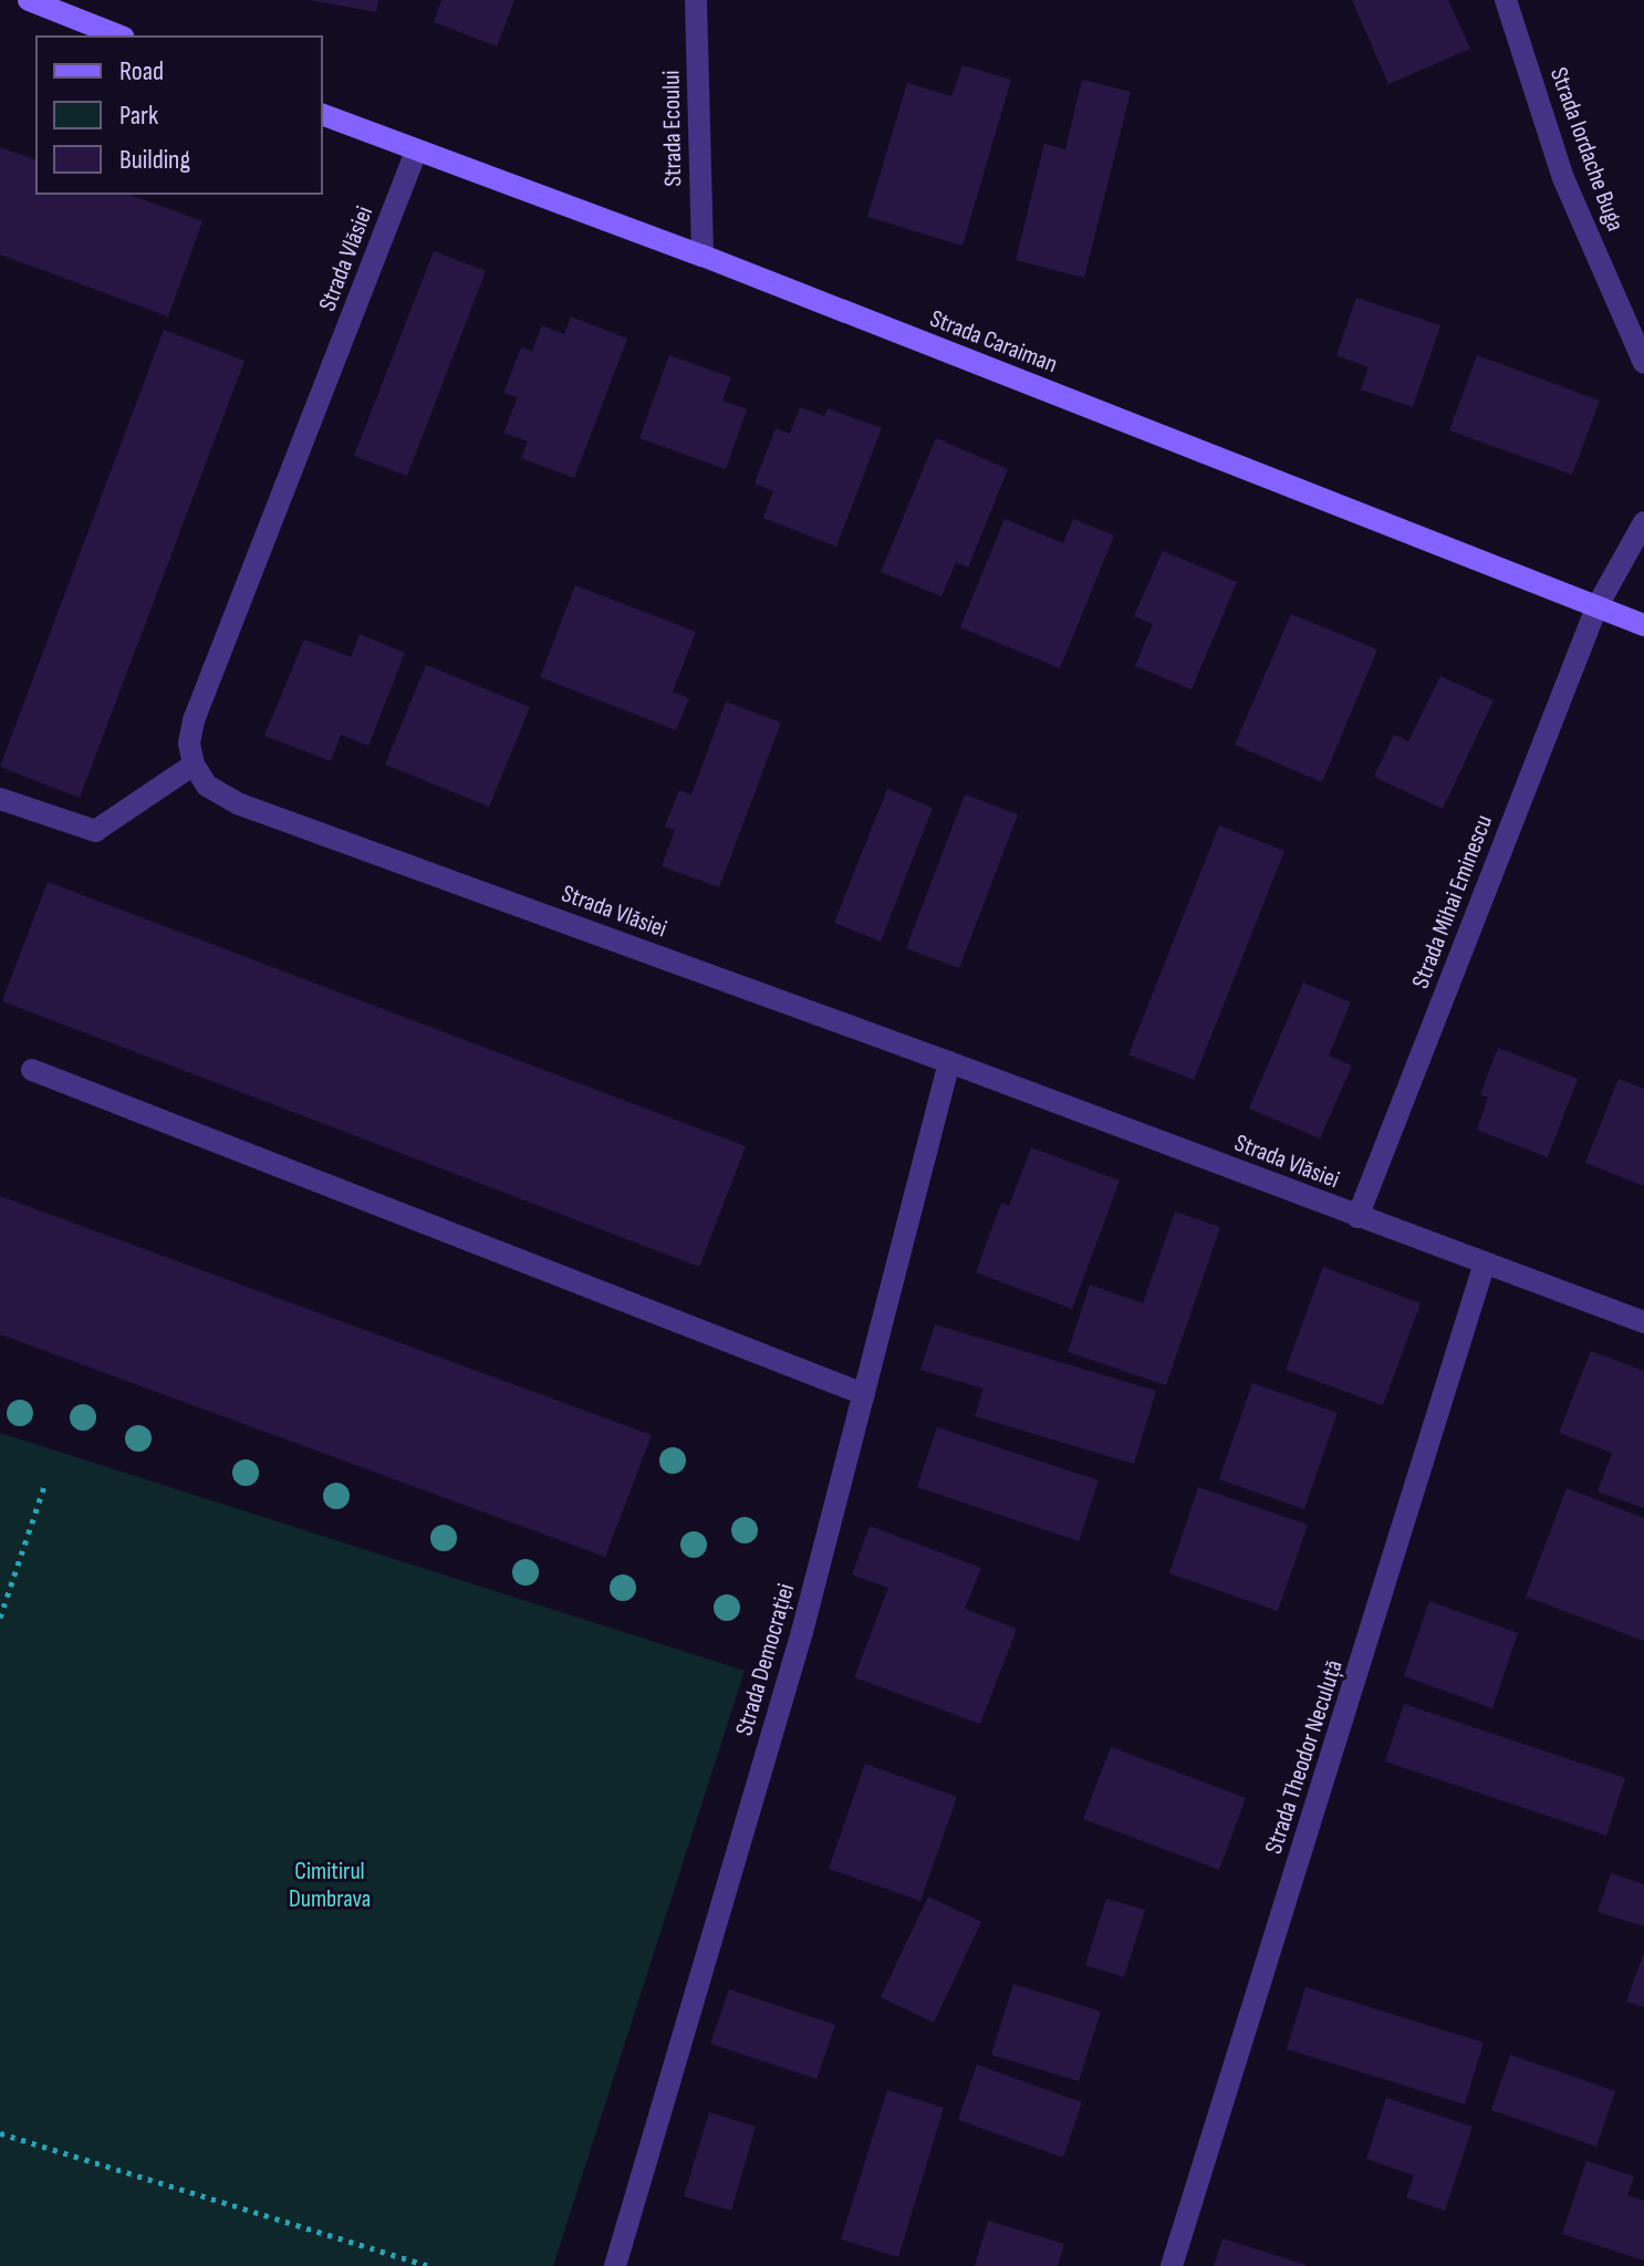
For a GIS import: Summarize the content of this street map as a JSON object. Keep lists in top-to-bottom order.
{
  "streets": {
    "main road": ["Strada Caraiman"],
    "street": [
      "Strada Ecoului",
      "Strada Iordache Buga",
      "Strada Vlăsiei",
      "Strada Mihai Eminescu",
      "Strada Democrației",
      "Strada Theodor Neculuță"
    ]
  },
  "crossings": [
    ["Strada Ecoului", "Strada Caraiman"],
    ["Strada Vlăsiei", "Strada Caraiman"],
    ["Strada Vlăsiei", "Strada Mihai Eminescu"],
    ["Strada Vlăsiei", "Strada Democrației"],
    ["Strada Vlăsiei", "Strada Theodor Neculuță"],
    ["Strada Caraiman", "Strada Mihai Eminescu"]
  ],
  "parks": ["Cimitirul Dumbrava"],
  "legend": ["Road", "Park", "Building"]
}
